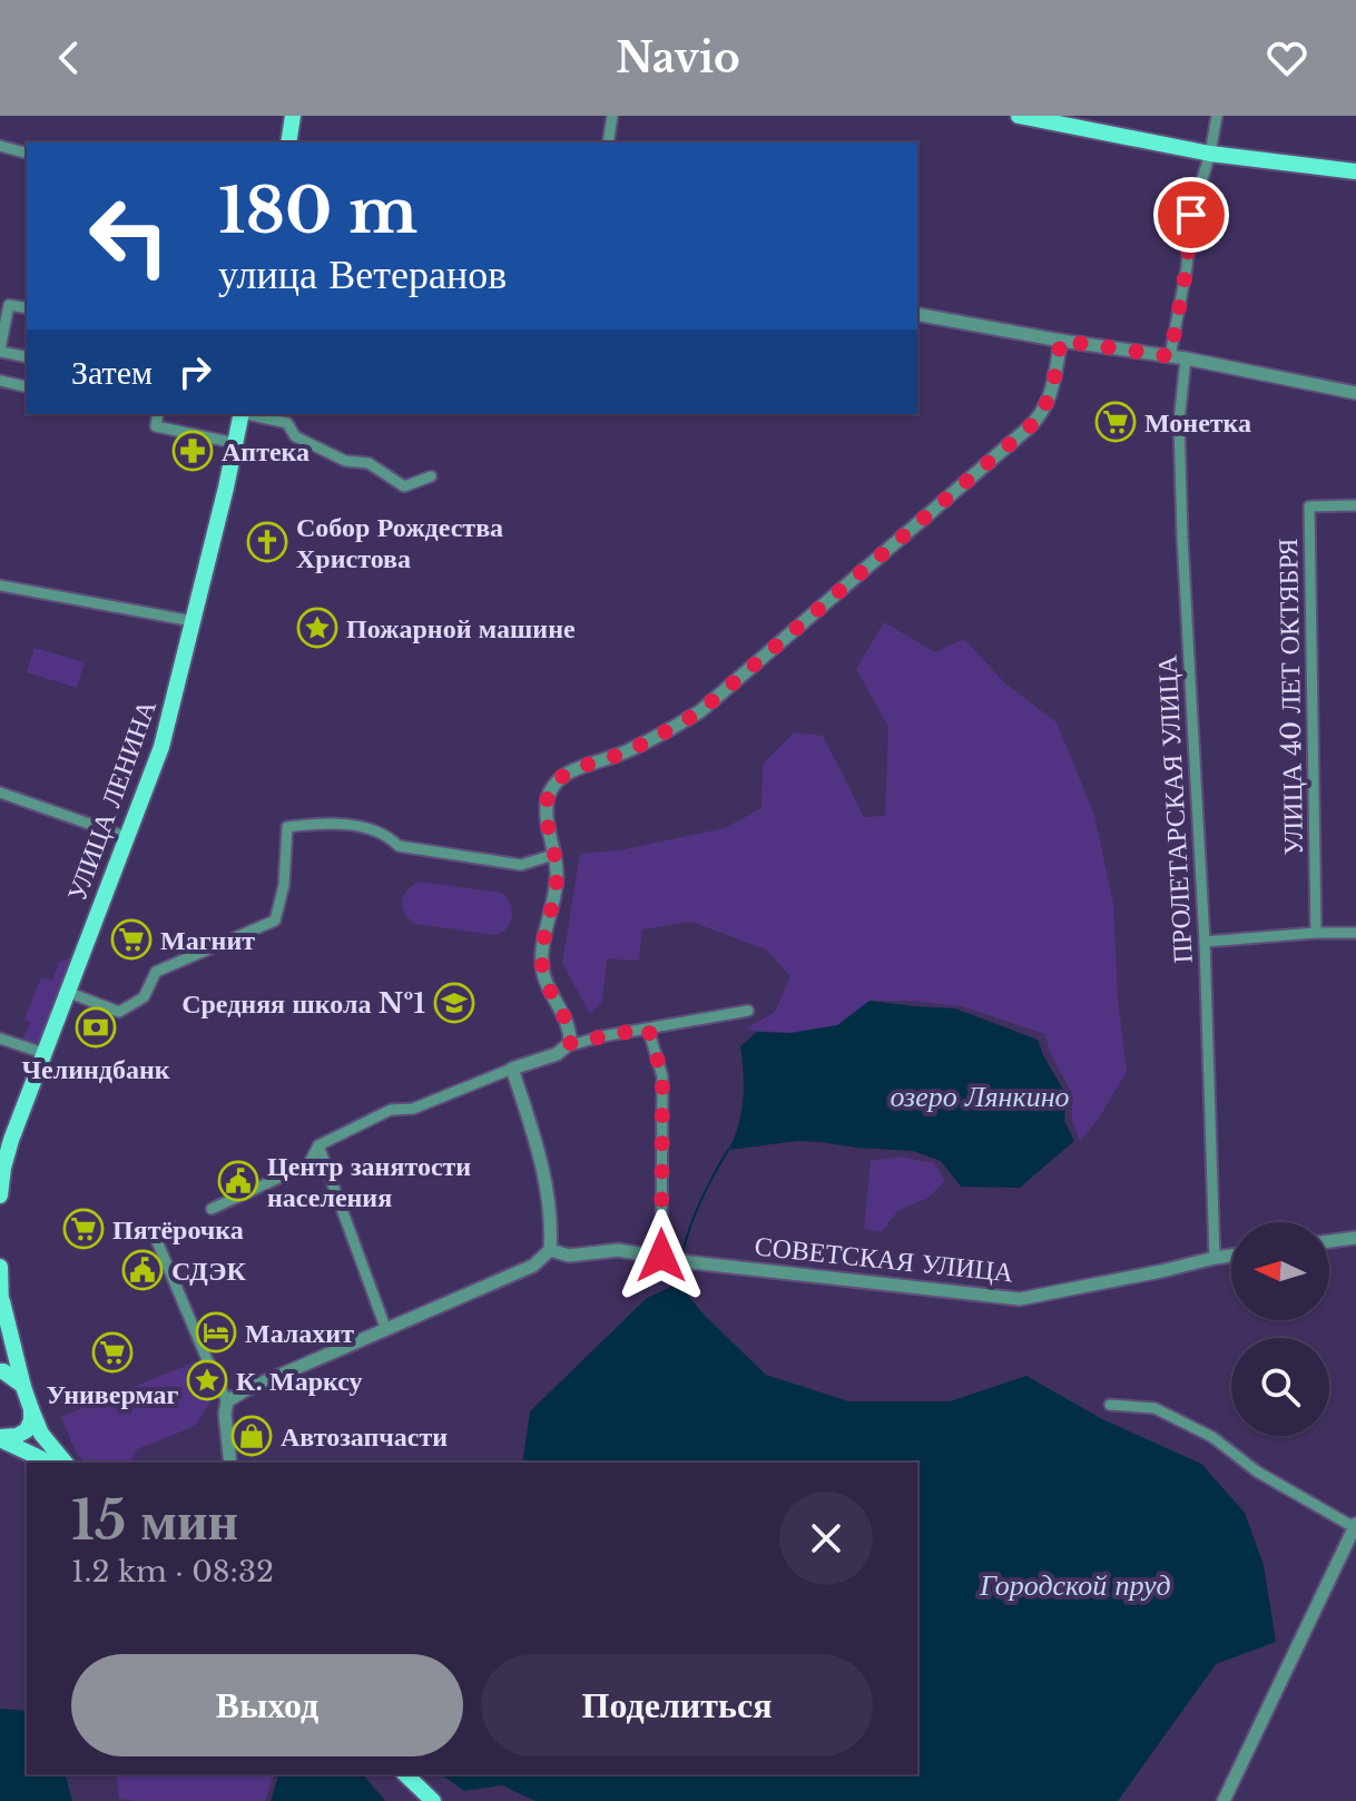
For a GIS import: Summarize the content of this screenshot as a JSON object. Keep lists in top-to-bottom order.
{
  "streets": {
    "main road": ["УЛИЦА ЛЕНИНА"],
    "street": ["УЛИЦА 40 ЛЕТ ОКТЯБРЯ", "ПРОЛЕТАРСКАЯ УЛИЦА", "СОВЕТСКАЯ УЛИЦА"]
  },
  "crossings": [
    ["ПРОЛЕТАРСКАЯ УЛИЦА", "СОВЕТСКАЯ УЛИЦА"]
  ],
  "water": ["озеро Лянкино", "Городской пруд"],
  "places": {
    "supermarket": [
      "Монетка",
      "Магнит",
      "Пятёрочка",
      "Универмаг"
    ],
    "pharmacy": ["Аптека"],
    "church": ["Собор Рождества Христова"],
    "place": ["Пожарной машине", "К. Марксу"],
    "school or university": ["Средняя школа №1"],
    "bank": ["Челиндбанк"],
    "public building": ["Центр занятости населения", "СДЭК"],
    "hotel": ["Малахит"],
    "shop": ["Автозапчасти"]
  },
  "north": "left",
  "page": {
    "header": "Navio",
    "turn": ["180 m", "улица Ветеранов"],
    "then": "Затем",
    "heading": ["15 мин", "1.2 km · 08:32"],
    "buttons": ["Выход", "Поделиться"]
  }
}
